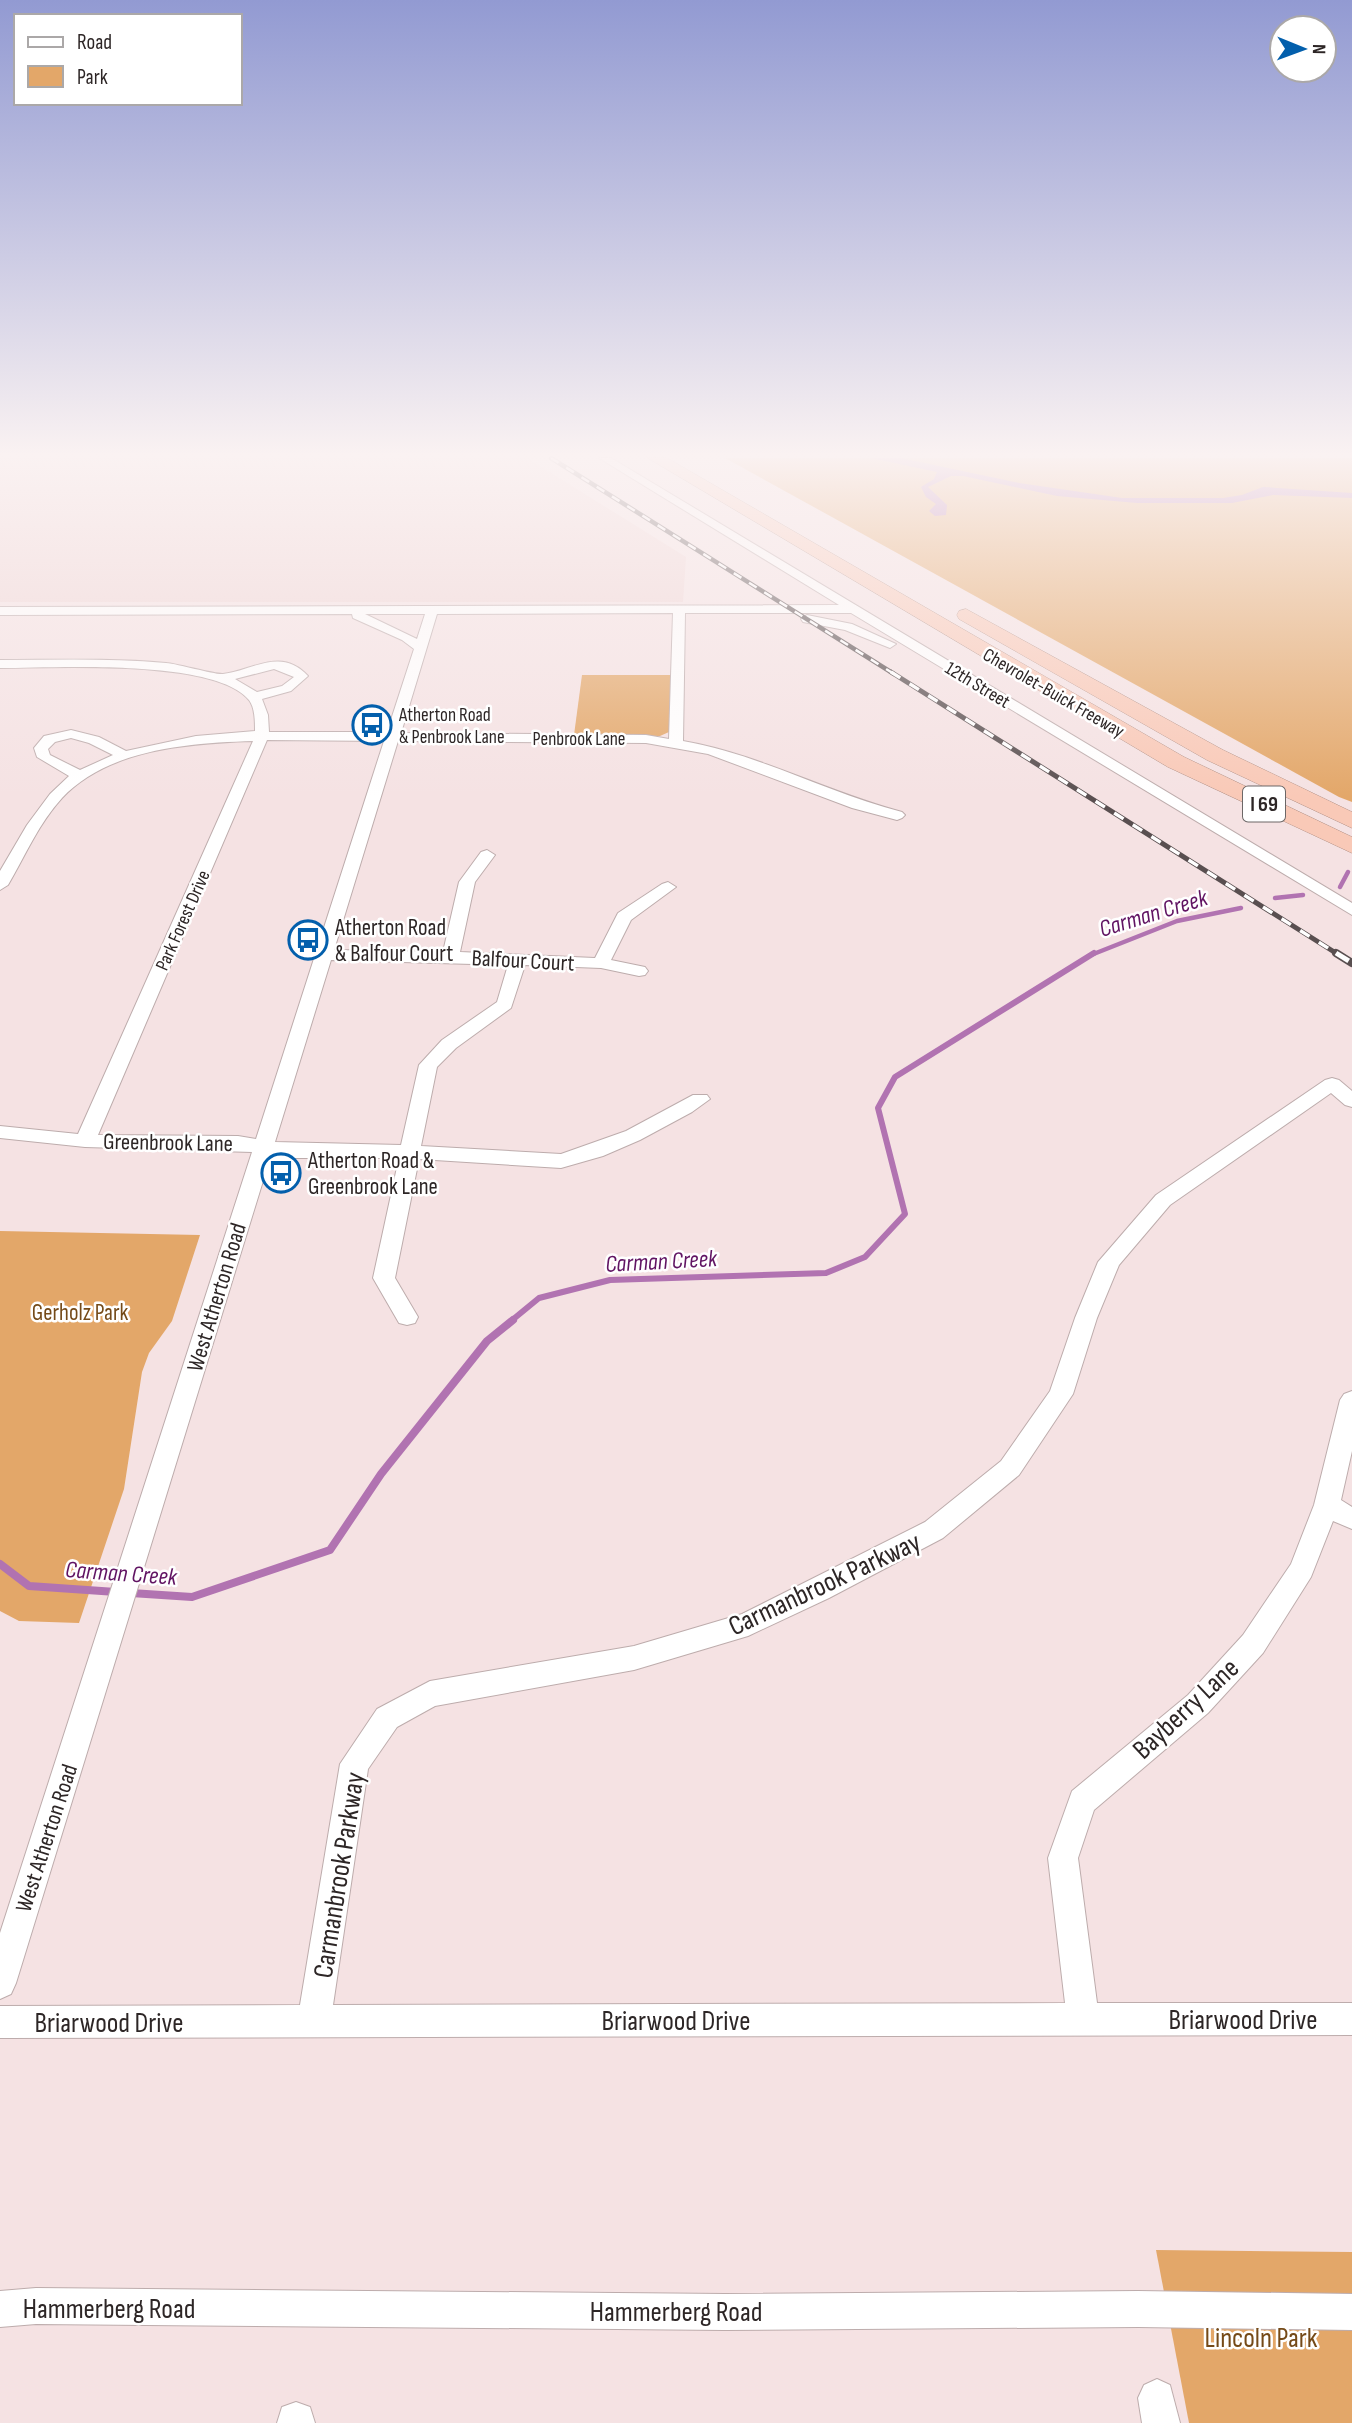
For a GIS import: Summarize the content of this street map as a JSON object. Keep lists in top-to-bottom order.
{
  "streets": {
    "highway": ["Chevrolet-Buick Freeway", "I 69"],
    "street": [
      "12th Street",
      "Penbrook Lane",
      "Park Forest Drive",
      "Balfour Court",
      "Greenbrook Lane",
      "West Atherton Road",
      "Carmanbrook Parkway",
      "Bayberry Lane",
      "Briarwood Drive",
      "Hammerberg Road"
    ]
  },
  "crossings": [
    ["Penbrook Lane", "Park Forest Drive"],
    ["Penbrook Lane", "West Atherton Road"],
    ["Park Forest Drive", "Greenbrook Lane"],
    ["Balfour Court", "West Atherton Road"],
    ["Greenbrook Lane", "West Atherton Road"],
    ["Carmanbrook Parkway", "Briarwood Drive"],
    ["Bayberry Lane", "Briarwood Drive"]
  ],
  "water": ["Carman Creek"],
  "parks": ["Gerholz Park", "Lincoln Park"],
  "places": {
    "bus stop": ["Atherton Road & Penbrook Lane", "Atherton Road & Balfour Court", "Atherton Road & Greenbrook Lane"]
  },
  "legend": ["Road", "Park"],
  "north": "right"
}
